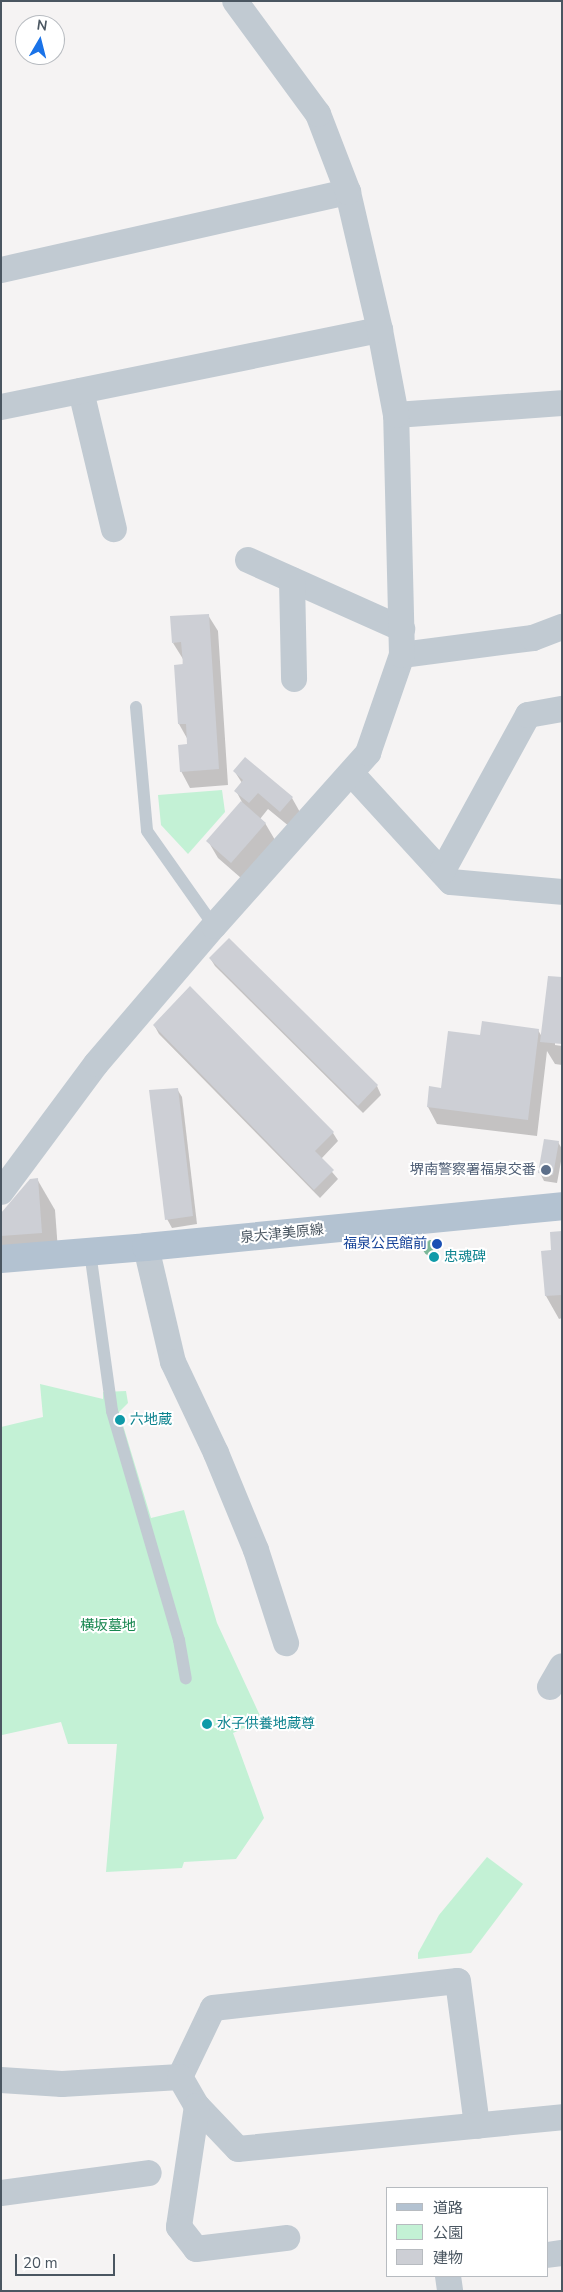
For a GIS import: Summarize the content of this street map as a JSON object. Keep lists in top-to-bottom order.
{
  "streets": {
    "main road": ["泉大津美原線"]
  },
  "parks": ["横坂墓地"],
  "places": [
    "堺南警察署福泉交番",
    "福泉公民館前",
    "忠魂碑",
    "六地蔵",
    "水子供養地蔵尊"
  ],
  "legend": ["道路", "公園", "建物"],
  "scale_bar": "20 m",
  "north": "top"
}
